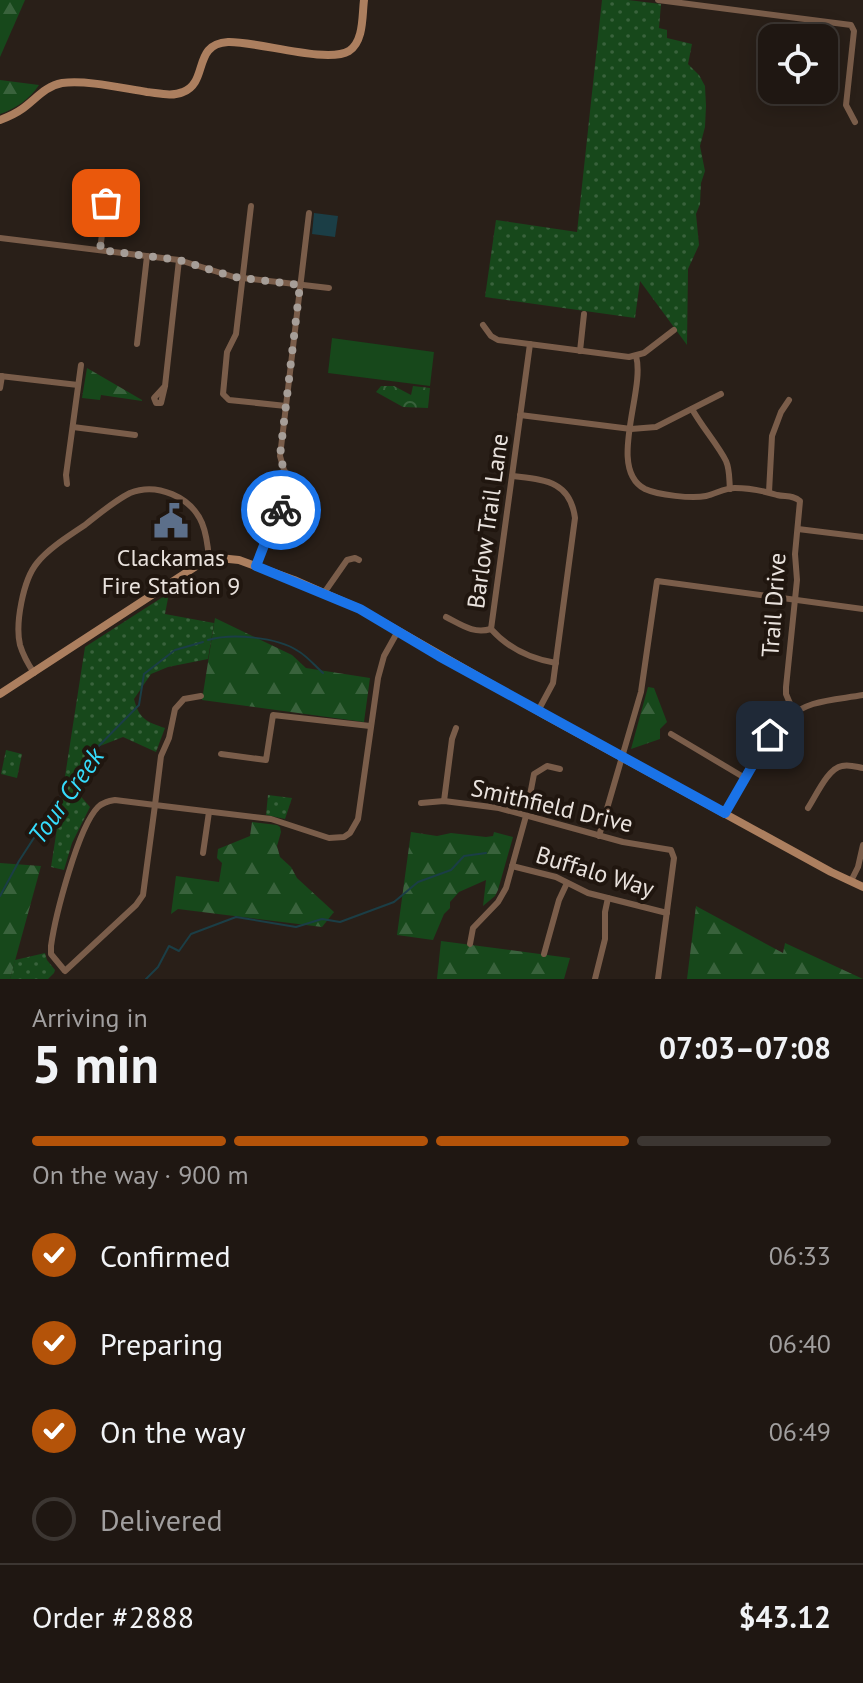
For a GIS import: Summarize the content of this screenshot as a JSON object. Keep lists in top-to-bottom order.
{
  "streets": {
    "street": [
      "Barlow Trail Lane",
      "Trail Drive",
      "Smithfield Drive",
      "Buffalo Way"
    ]
  },
  "crossings": [
    ["Smithfield Drive", "Buffalo Way"]
  ],
  "water": ["Tour Creek"],
  "places": {
    "public building": ["Clackamas Fire Station 9"]
  },
  "page": {
    "heading": ["5 min", "Arriving in", "07:03–07:08"],
    "panel": ["Order #2888", "$43.12"],
    "bar": "On the way · 900 m",
    "list": [
      ["Confirmed", "06:33"],
      ["Preparing", "06:40"],
      ["On the way", "06:49"],
      "Delivered"
    ]
  }
}
